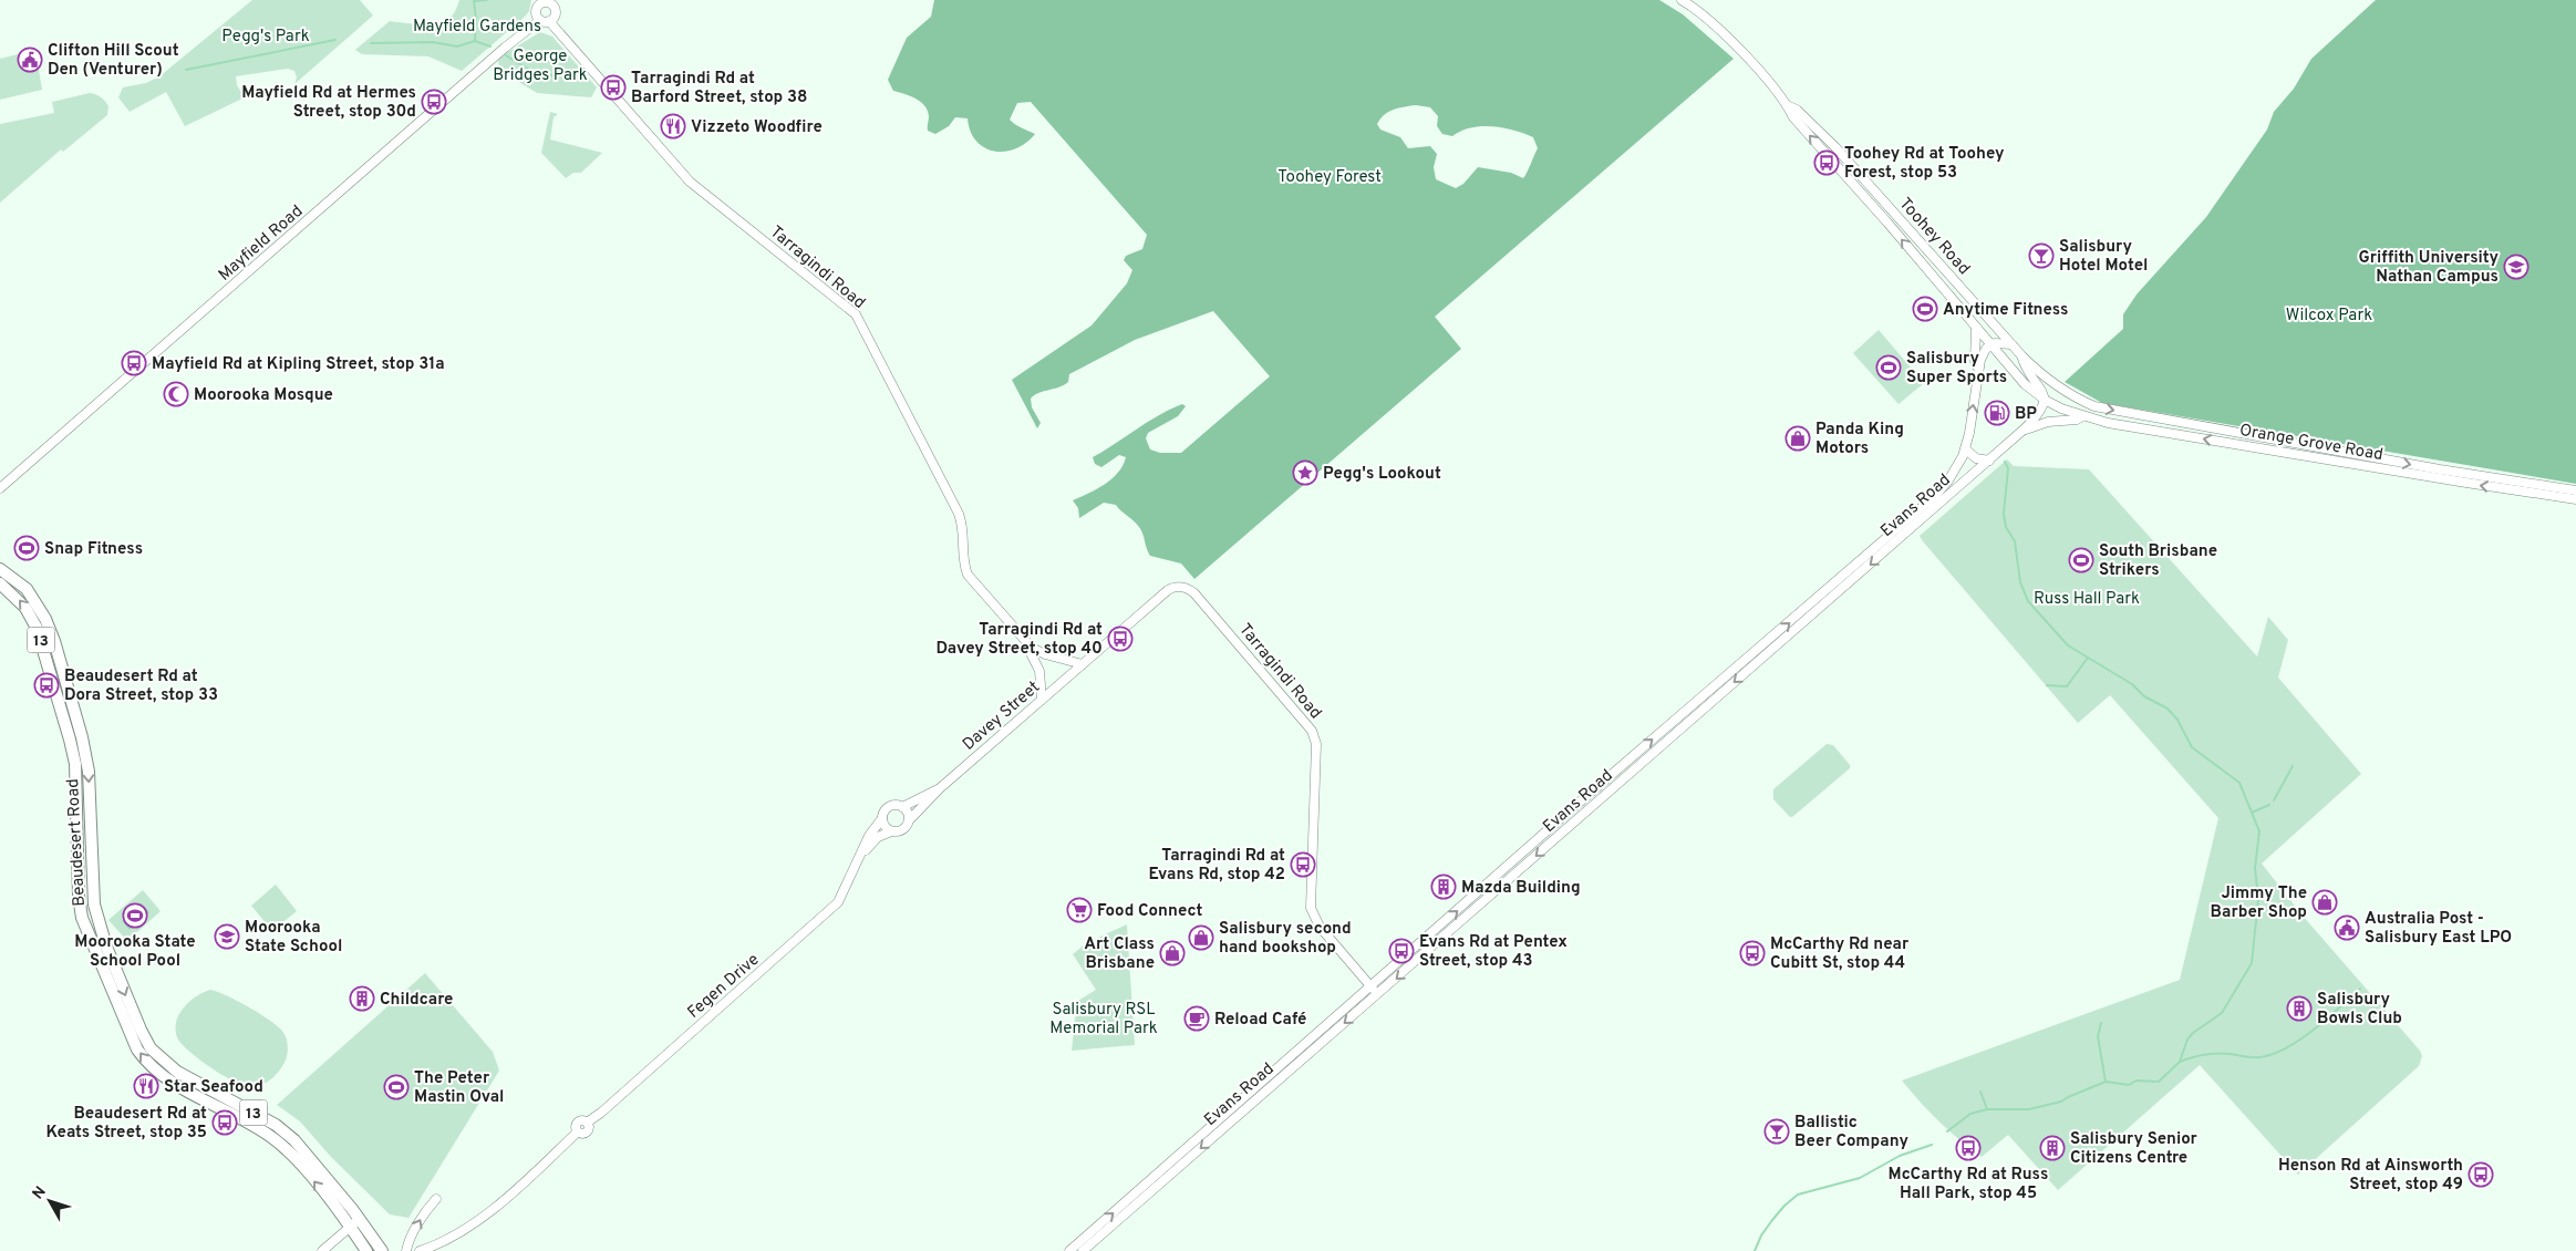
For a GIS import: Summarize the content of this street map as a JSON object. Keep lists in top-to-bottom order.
{
  "streets": {
    "highway": ["13", "Beaudesert Road"],
    "main road": [
      "Toohey Road",
      "Mayfield Road",
      "Tarragindi Road",
      "Orange Grove Road",
      "Evans Road",
      "Davey Street",
      "Fegen Drive"
    ]
  },
  "crossings": [
    ["Toohey Road", "Orange Grove Road"],
    ["Toohey Road", "Evans Road"],
    ["Mayfield Road", "Tarragindi Road"],
    ["Tarragindi Road", "Evans Road"],
    ["Tarragindi Road", "Davey Street"],
    ["Orange Grove Road", "Evans Road"],
    ["Davey Street", "Fegen Drive"]
  ],
  "parks": [
    "Mayfield Gardens",
    "Pegg's Park",
    "George Bridges Park",
    "Toohey Forest",
    "Wilcox Park",
    "Russ Hall Park",
    "Salisbury RSL Memorial Park"
  ],
  "places": {
    "public building": ["Clifton Hill Scout Den (Venturer)", "Australia Post - Salisbury East LPO"],
    "bus stop": [
      "Tarragindi Rd at Barford Street, stop 38",
      "Mayfield Rd at Hermes Street, stop 30d",
      "Toohey Rd at Toohey Forest, stop 53",
      "Mayfield Rd at Kipling Street, stop 31a",
      "Tarragindi Rd at Davey Street, stop 40",
      "Beaudesert Rd at Dora Street, stop 33",
      "Tarragindi Rd at Evans Rd, stop 42",
      "Evans Rd at Pentex Street, stop 43",
      "McCarthy Rd near Cubitt St, stop 44",
      "Beaudesert Rd at Keats Street, stop 35",
      "McCarthy Rd at Russ Hall Park, stop 45",
      "Henson Rd at Ainsworth Street, stop 49"
    ],
    "restaurant": ["Vizzeto Woodfire", "Star Seafood"],
    "bar": ["Salisbury Hotel Motel", "Ballistic Beer Company"],
    "school or university": ["Griffith University Nathan Campus", "Moorooka State School"],
    "sports": [
      "Anytime Fitness",
      "Salisbury Super Sports",
      "Snap Fitness",
      "South Brisbane Strikers",
      "Moorooka State School Pool",
      "The Peter Mastin Oval"
    ],
    "mosque": ["Moorooka Mosque"],
    "fuel station": ["BP"],
    "shop": [
      "Panda King Motors",
      "Jimmy The Barber Shop",
      "Salisbury second hand bookshop",
      "Art Class Brisbane"
    ],
    "place": ["Pegg's Lookout"],
    "building": [
      "Mazda Building",
      "Childcare",
      "Salisbury Bowls Club",
      "Salisbury Senior Citizens Centre"
    ],
    "supermarket": ["Food Connect"],
    "cafe": ["Reload Café"]
  },
  "north": "top left"
}
